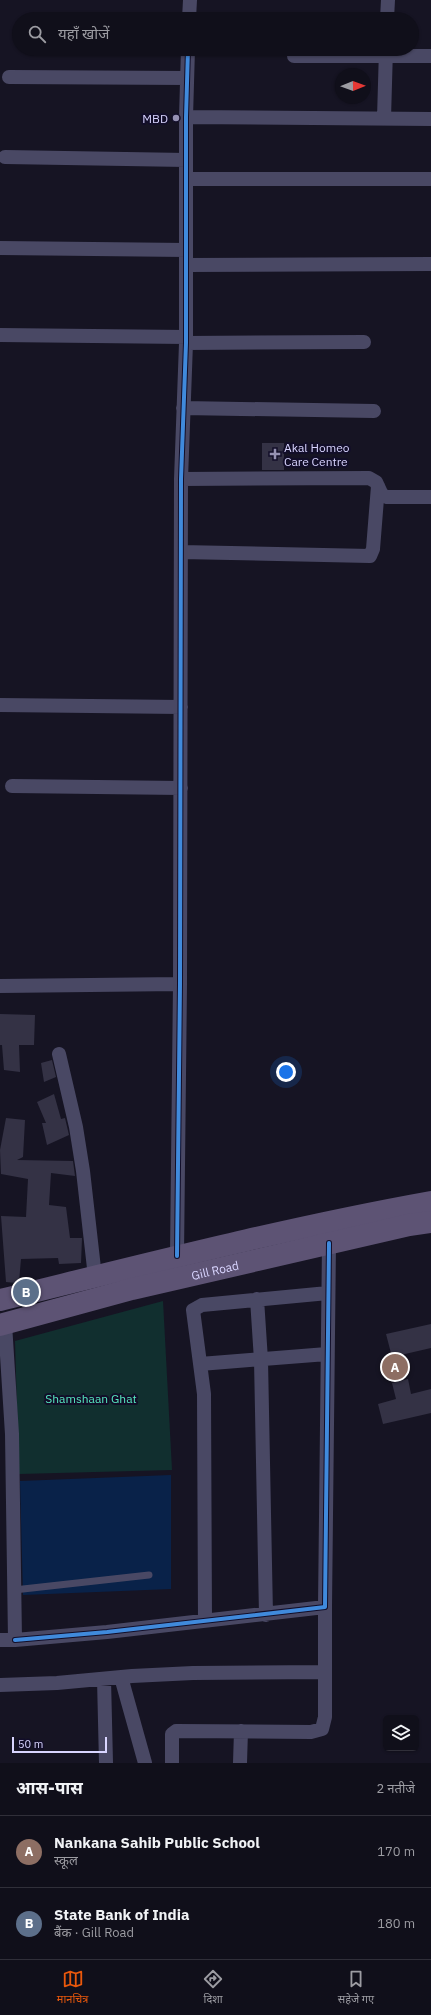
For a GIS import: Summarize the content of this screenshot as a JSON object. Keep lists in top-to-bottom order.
{
  "streets": {
    "main road": ["Gill Road"]
  },
  "parks": ["Shamshaan Ghat"],
  "places": {
    "other": ["MBD"],
    "health": ["Akal Homeo Care Centre"]
  },
  "scale_bar": "50 m",
  "north": "right",
  "page": {
    "search": "यहाँ खोजें",
    "pins": ["B", "A"],
    "scale": "50 m",
    "heading": ["आस-पास", "2 नतीजे"],
    "list": [
      {
        "mark": "A",
        "name": "Nankana Sahib Public School",
        "note": "स्कूल",
        "value": "170 m"
      },
      {
        "mark": "B",
        "name": "State Bank of India",
        "note": "बैंक · Gill Road",
        "value": "180 m"
      }
    ],
    "nav": ["मानचित्र", "दिशा", "सहेजे गए"]
  }
}
